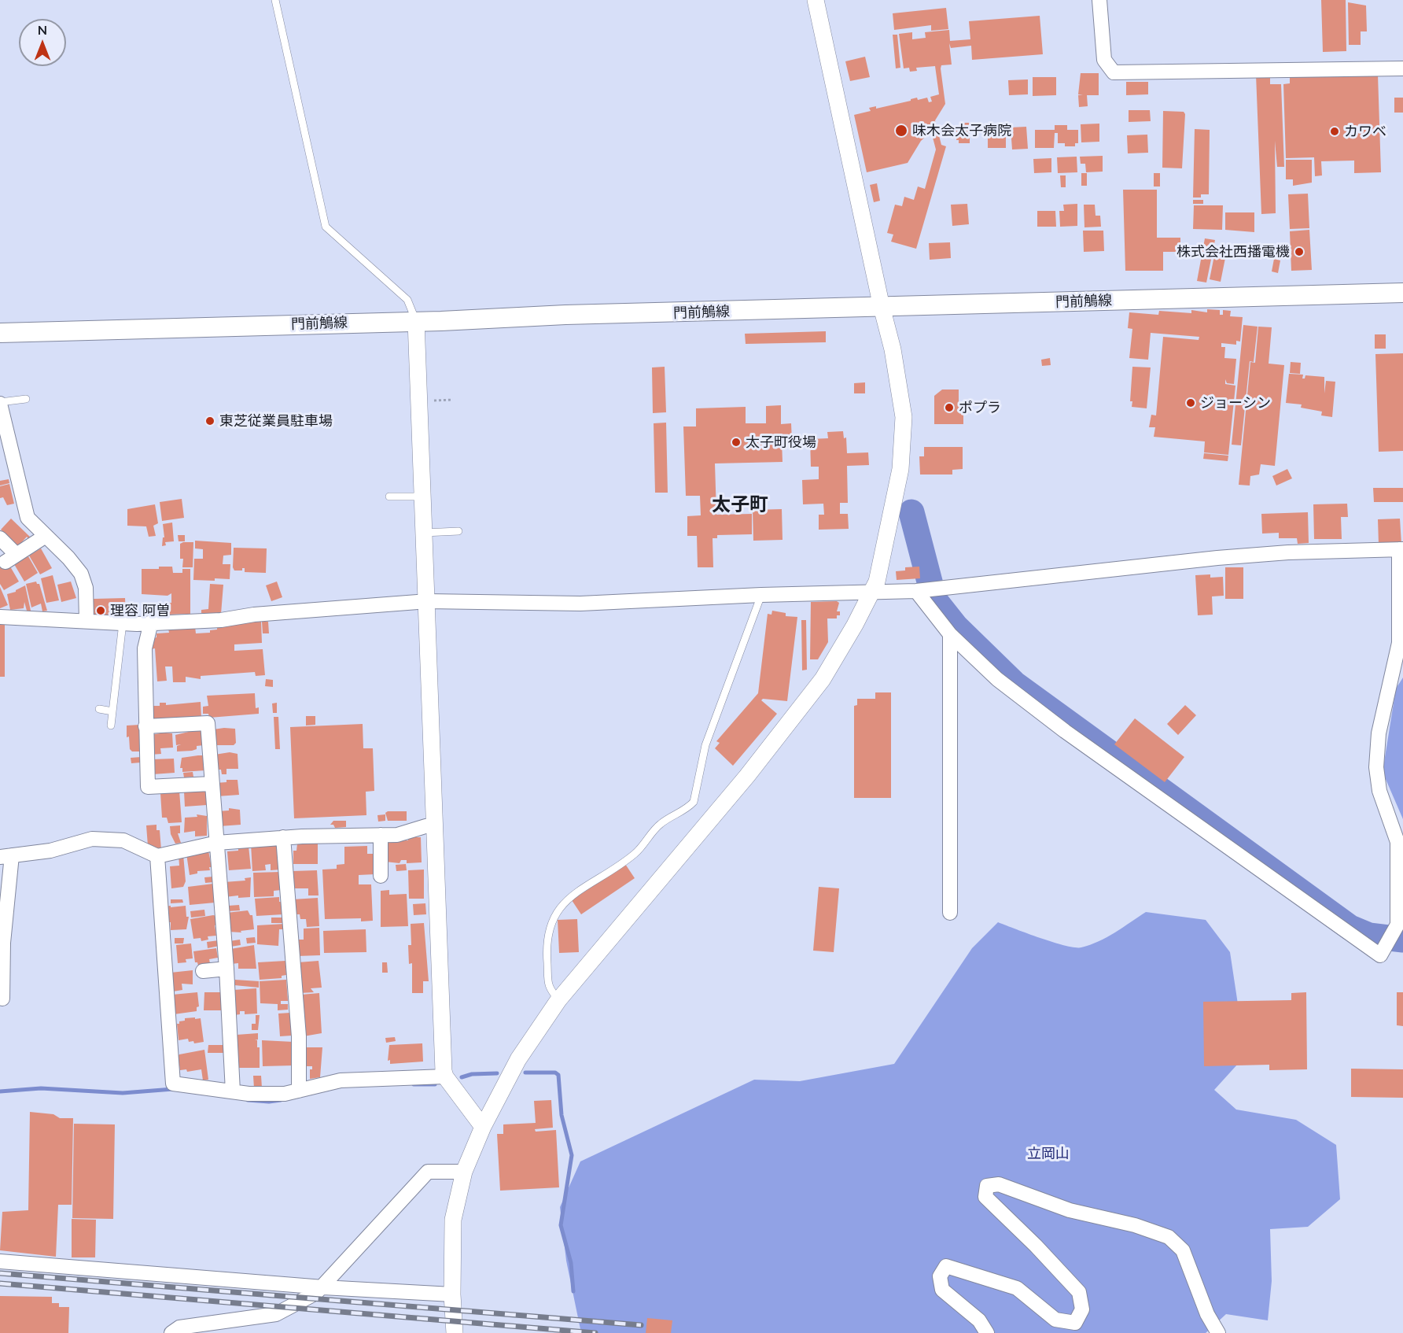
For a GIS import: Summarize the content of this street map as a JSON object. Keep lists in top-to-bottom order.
{
  "streets": {
    "main road": ["門前鵤線"]
  },
  "districts": ["太子町"],
  "parks": ["立岡山"],
  "places": [
    "味木会太子病院",
    "カワベ",
    "株式会社西播電機",
    "ジョーシン",
    "ポプラ",
    "東芝従業員駐車場",
    "太子町役場",
    "理容 阿曽"
  ],
  "north": "top"
}
